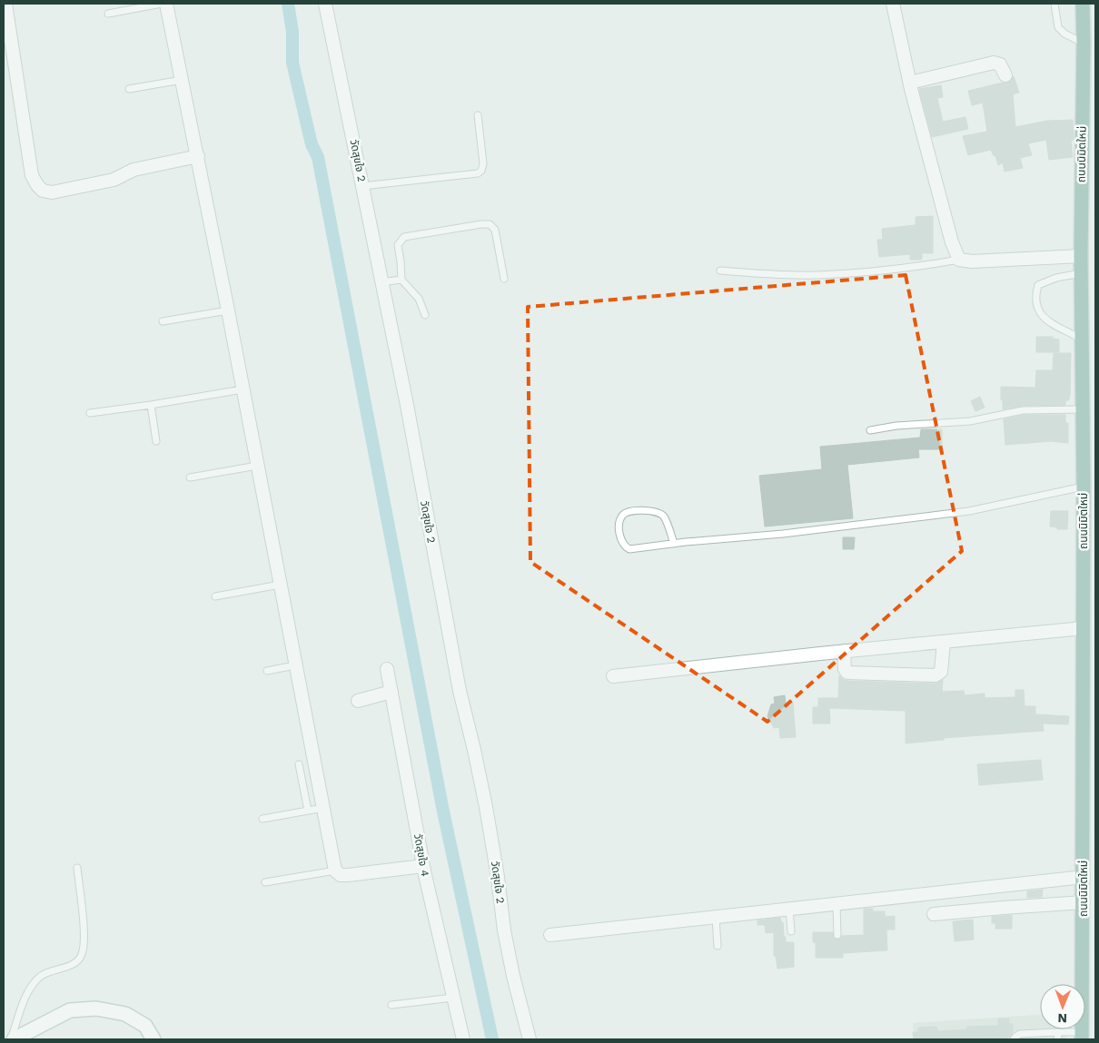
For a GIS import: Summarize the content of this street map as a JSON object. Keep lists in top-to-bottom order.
{
  "streets": {
    "main road": ["ถนนนิมิตใหม่"],
    "street": ["วัดสุขใจ 2", "วัดสุขใจ 4"]
  },
  "north": "bottom"
}
